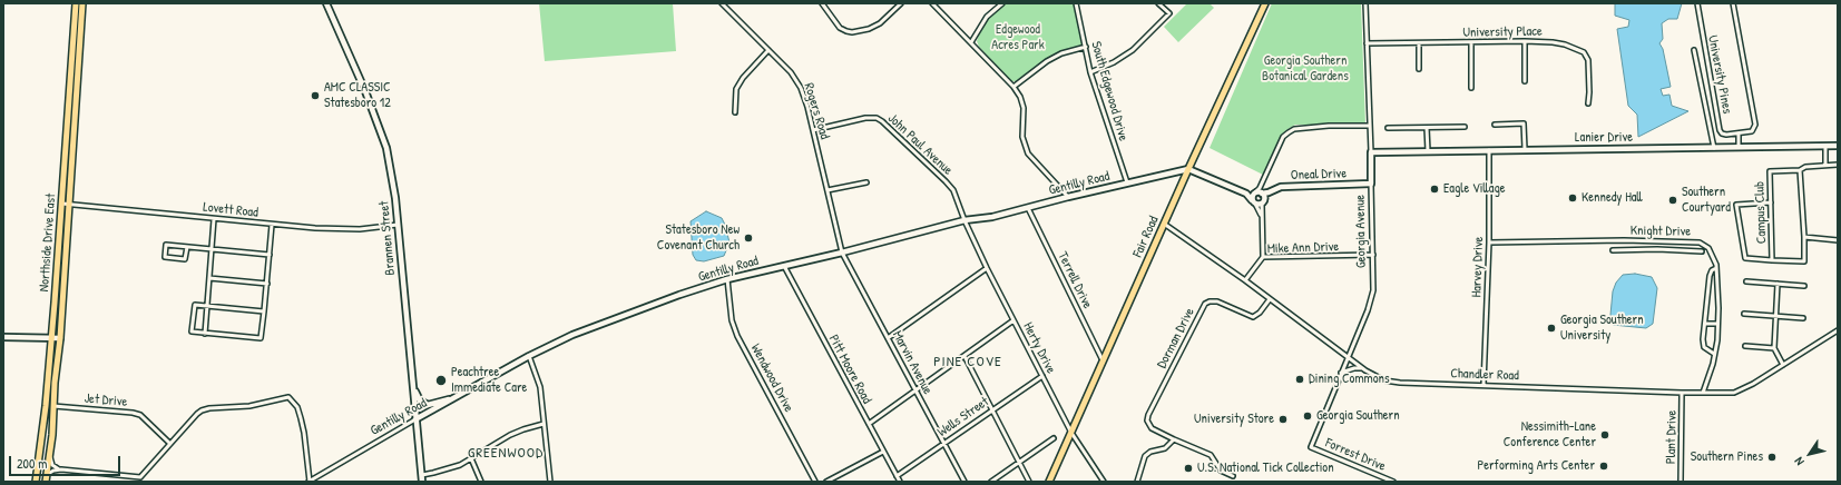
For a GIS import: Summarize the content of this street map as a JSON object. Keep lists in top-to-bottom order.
{
  "streets": {
    "main road": ["Fair Road", "Northside Drive East"],
    "street": [
      "University Place",
      "University Pines",
      "South Edgewood Drive",
      "Rogers Road",
      "Lanier Drive",
      "John Paul Avenue",
      "Oneal Drive",
      "Gentilly Road",
      "Lovett Road",
      "Campus Club",
      "Georgia Avenue",
      "Knight Drive",
      "Brannen Street",
      "Mike Ann Drive",
      "Harvey Drive",
      "Terrell Drive",
      "Dorman Drive",
      "Herty Drive",
      "Marvin Avenue",
      "Pitt Moore Road",
      "Chandler Road",
      "Wendwood Drive",
      "Jet Drive",
      "Wells Street",
      "Plant Drive",
      "Forrest Drive"
    ]
  },
  "crossings": [
    ["University Place", "Georgia Avenue"],
    ["South Edgewood Drive", "Gentilly Road"],
    ["Rogers Road", "John Paul Avenue"],
    ["Rogers Road", "Gentilly Road"],
    ["Rogers Road", "Marvin Avenue"],
    ["Lanier Drive", "Georgia Avenue"],
    ["Lanier Drive", "Harvey Drive"],
    ["John Paul Avenue", "Gentilly Road"],
    ["John Paul Avenue", "Herty Drive"],
    ["Oneal Drive", "Georgia Avenue"],
    ["Gentilly Road", "Fair Road"],
    ["Gentilly Road", "Brannen Street"],
    ["Gentilly Road", "Terrell Drive"],
    ["Gentilly Road", "Herty Drive"],
    ["Gentilly Road", "Marvin Avenue"],
    ["Gentilly Road", "Pitt Moore Road"],
    ["Gentilly Road", "Wendwood Drive"],
    ["Lovett Road", "Brannen Street"],
    ["Lovett Road", "Northside Drive East"],
    ["Georgia Avenue", "Mike Ann Drive"],
    ["Georgia Avenue", "Chandler Road"],
    ["Georgia Avenue", "Forrest Drive"],
    ["Knight Drive", "Harvey Drive"],
    ["Knight Drive", "Chandler Road"],
    ["Fair Road", "Terrell Drive"],
    ["Fair Road", "Herty Drive"],
    ["Fair Road", "Chandler Road"],
    ["Northside Drive East", "Jet Drive"],
    ["Mike Ann Drive", "Chandler Road"],
    ["Harvey Drive", "Chandler Road"],
    ["Dorman Drive", "Chandler Road"],
    ["Herty Drive", "Wells Street"],
    ["Marvin Avenue", "Wells Street"],
    ["Pitt Moore Road", "Wells Street"],
    ["Chandler Road", "Plant Drive"]
  ],
  "districts": ["PINE COVE", "GREENWOOD"],
  "parks": ["Edgewood Acres Park", "Georgia Southern Botanical Gardens"],
  "places": [
    "AMC CLASSIC Statesboro 12",
    "Eagle Village",
    "Kennedy Hall",
    "Southern Courtyard",
    "Statesboro New Covenant Church",
    "Georgia Southern University",
    "Dining Commons",
    "Peachtree Immediate Care",
    "Georgia Southern",
    "University Store",
    "Nessimith-Lane Conference Center",
    "Southern Pines",
    "Performing Arts Center",
    "U.S. National Tick Collection"
  ],
  "scale_bar": "200 m",
  "north": "bottom left"
}
